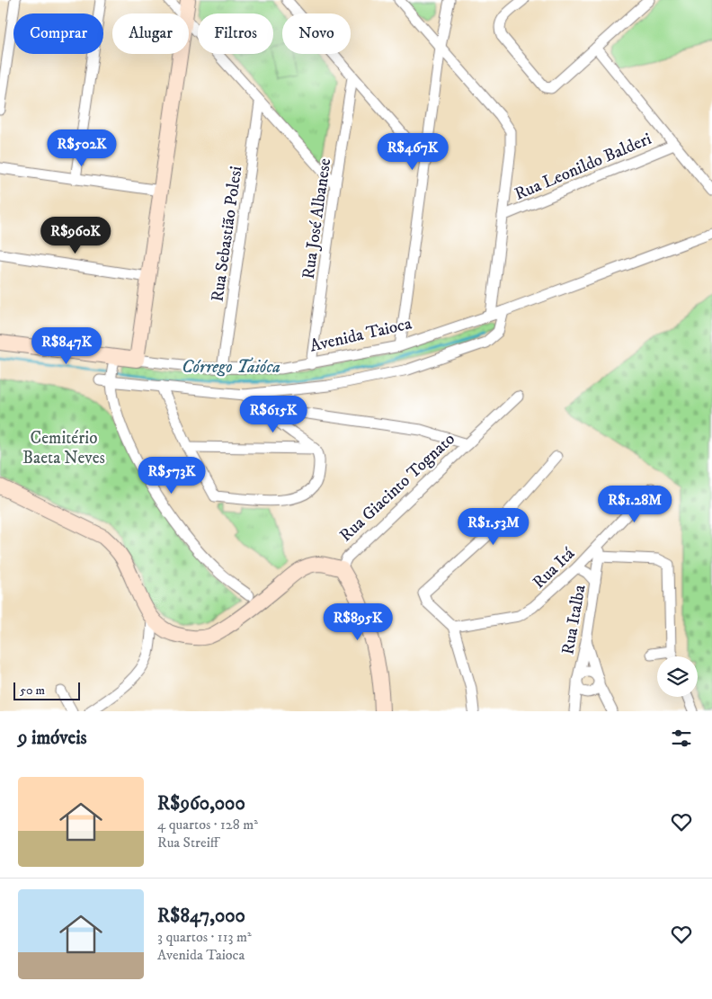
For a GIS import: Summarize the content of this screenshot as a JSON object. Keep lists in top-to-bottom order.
{
  "streets": {
    "street": [
      "Rua Leonildo Balderi",
      "Rua José Albanese",
      "Rua Sebastião Polesi",
      "Avenida Taioca",
      "Rua Giacinto Tognato",
      "Rua Itá",
      "Rua Italba"
    ]
  },
  "crossings": [
    ["Rua José Albanese", "Avenida Taioca"],
    ["Rua Sebastião Polesi", "Avenida Taioca"],
    ["Rua Itá", "Rua Italba"]
  ],
  "water": ["Córrego Taióca"],
  "parks": ["Cemitério Baeta Neves"],
  "scale_bar": "50 m",
  "page": {
    "chip": [
      "Comprar",
      "Alugar",
      "Filtros",
      "Novo"
    ],
    "price": [
      "R$502K",
      "R$467K",
      "R$960K",
      "R$847K",
      "R$615K",
      "R$573K",
      "R$1.28M",
      "R$1.53M",
      "R$895K"
    ],
    "scale": "50 m",
    "heading": "9 imóveis",
    "list": [
      {
        "name": "R$960,000",
        "note": "4 quartos · 128 m² · Rua Streiff"
      },
      {
        "name": "R$847,000",
        "note": "3 quartos · 113 m² · Avenida Taioca"
      }
    ]
  }
}
